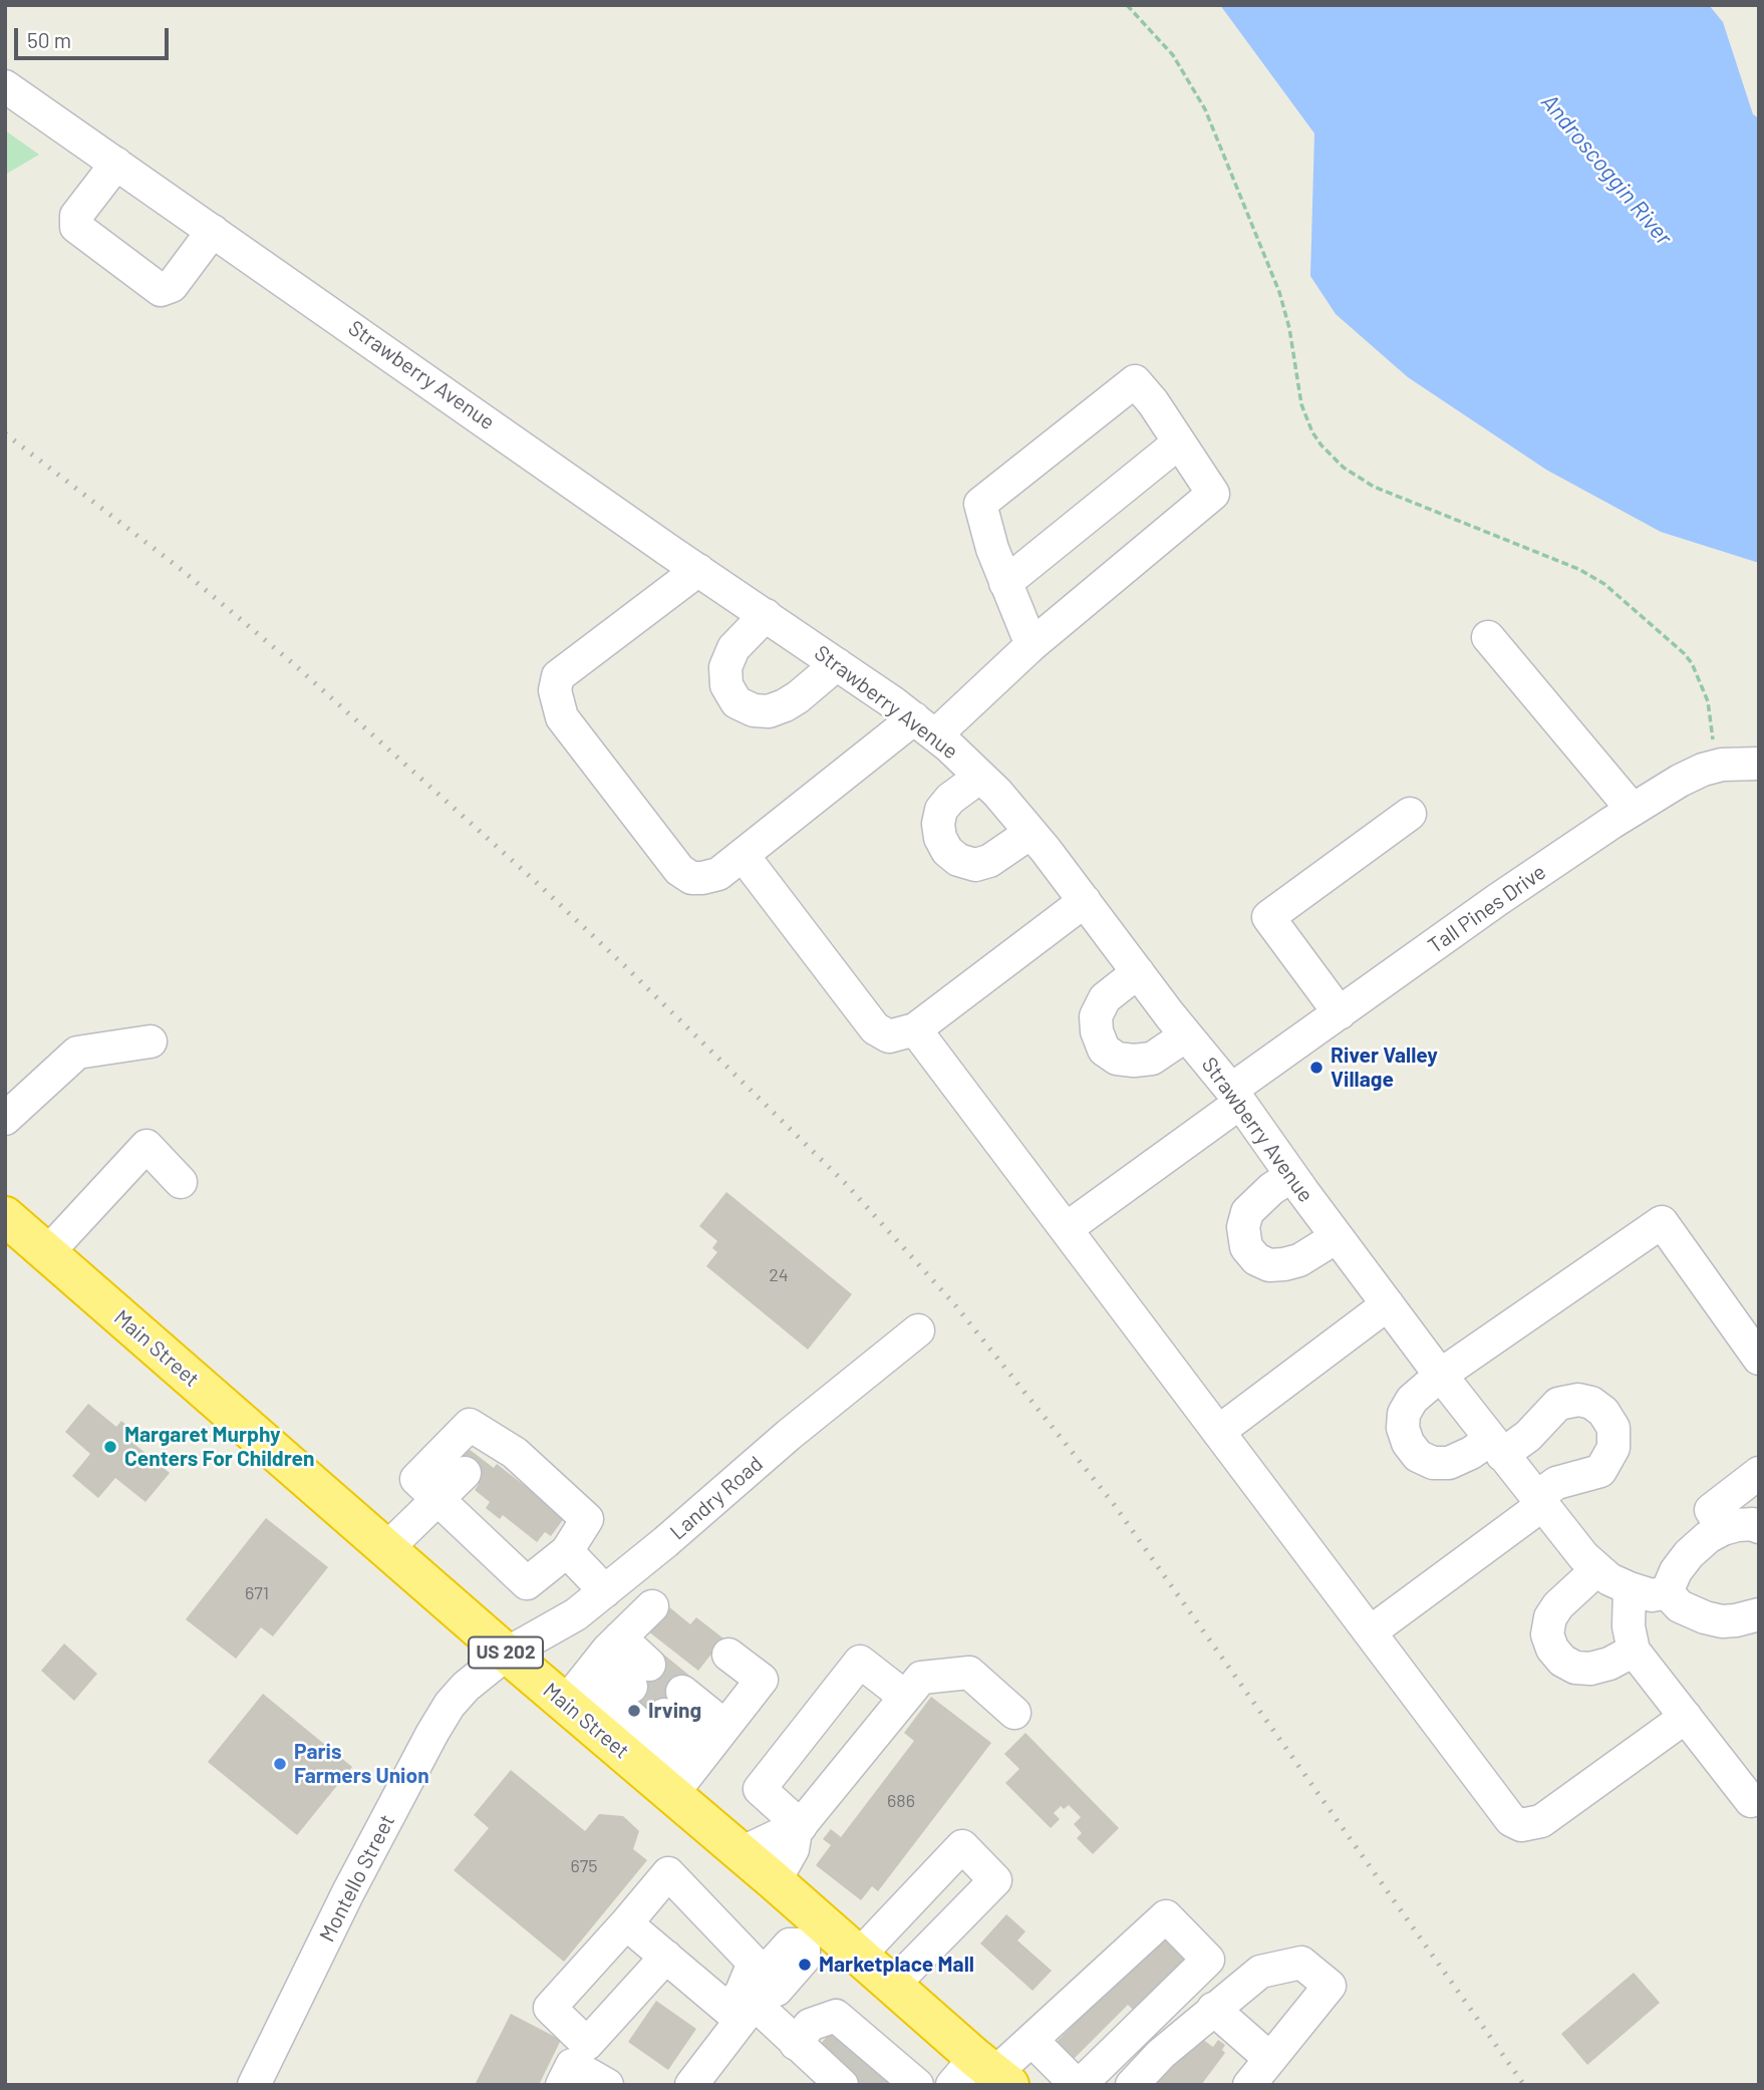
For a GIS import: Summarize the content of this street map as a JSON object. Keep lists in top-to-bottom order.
{
  "streets": {
    "highway": ["Main Street", "US 202"],
    "street": [
      "Strawberry Avenue",
      "Tall Pines Drive",
      "Landry Road",
      "Montello Street"
    ]
  },
  "crossings": [
    ["Strawberry Avenue", "Tall Pines Drive"],
    ["Main Street", "Landry Road"],
    ["Main Street", "Montello Street"],
    ["Landry Road", "Montello Street"]
  ],
  "water": ["Androscoggin River"],
  "places": [
    "River Valley Village",
    "Margaret Murphy Centers For Children",
    "Irving",
    "Paris Farmers Union",
    "Marketplace Mall"
  ],
  "house_numbers": [
    "24",
    "671",
    "686",
    "675"
  ],
  "scale_bar": "50 m"
}
